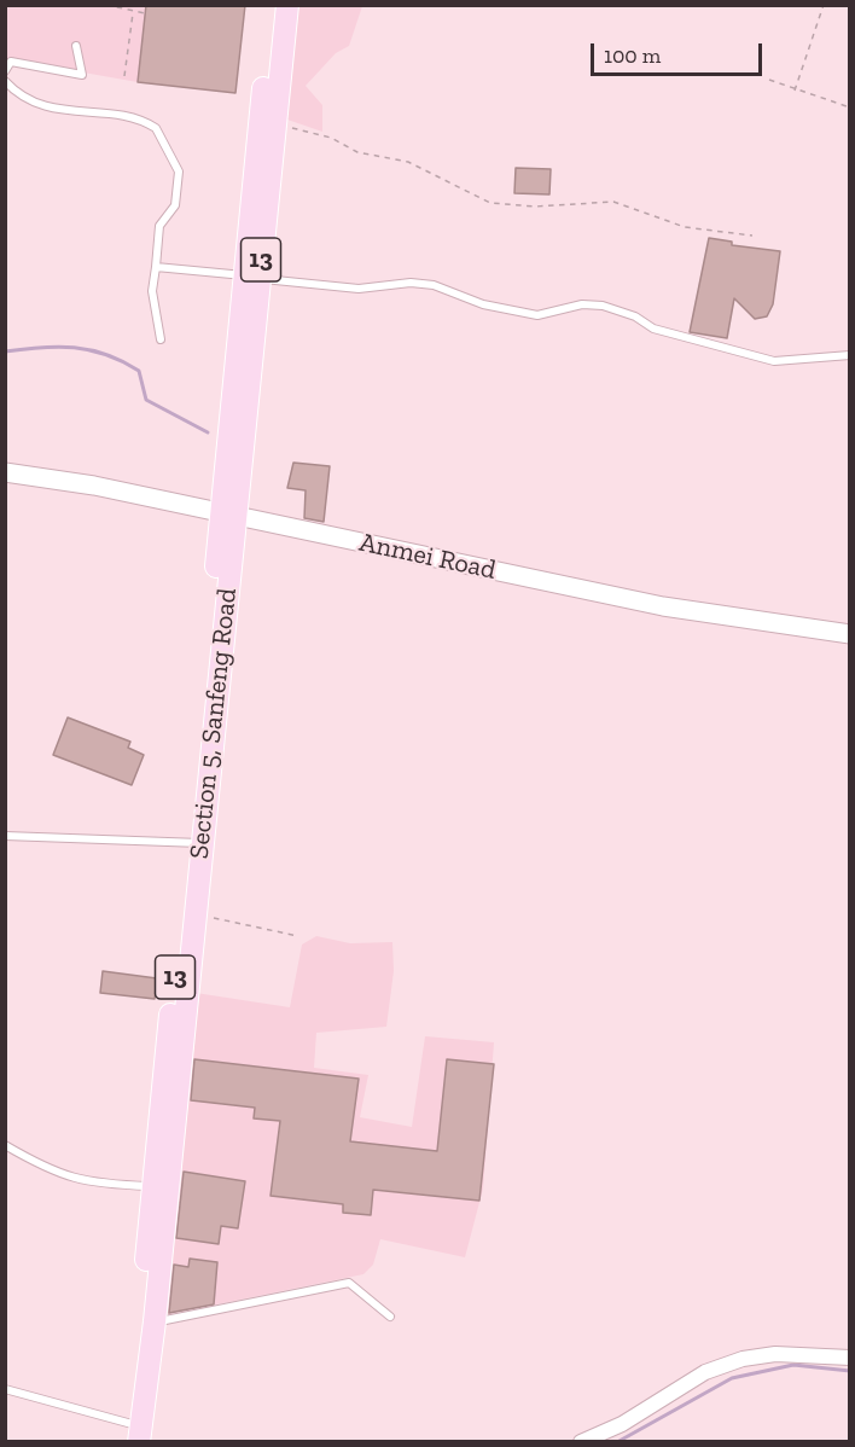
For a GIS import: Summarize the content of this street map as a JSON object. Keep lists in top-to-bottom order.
{
  "streets": {
    "main road": ["13", "Section 5, Sanfeng Road"],
    "street": ["Anmei Road"]
  },
  "crossings": [
    ["Anmei Road", "Section 5, Sanfeng Road"]
  ],
  "scale_bar": "100 m"
}
